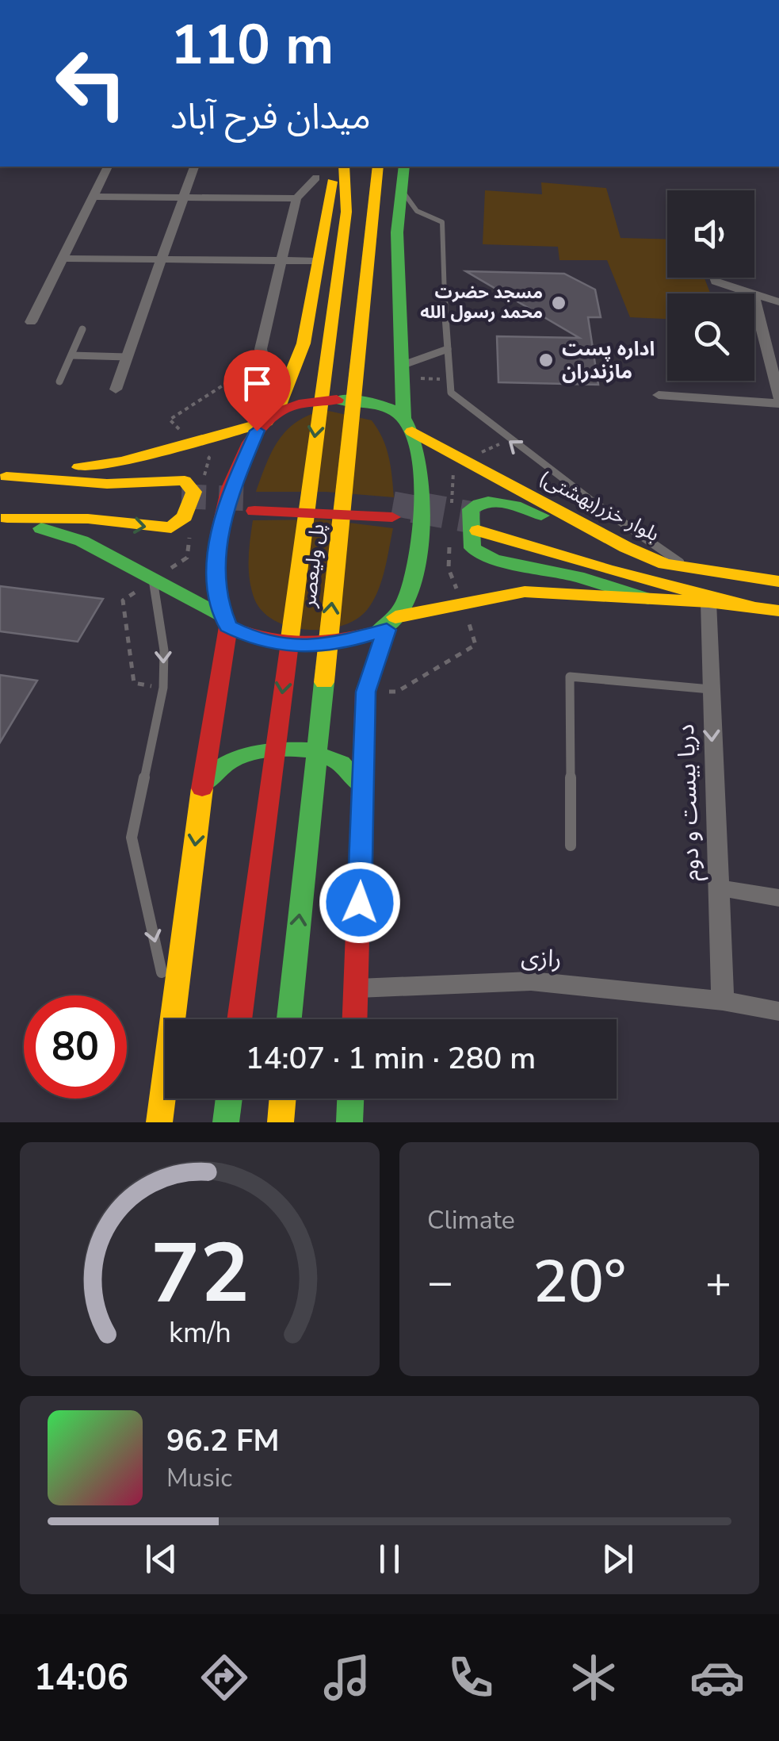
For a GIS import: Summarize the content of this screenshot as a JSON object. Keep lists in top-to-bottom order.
{
  "streets": {
    "main road": ["بلوار خزر(بهشتی)", "پل ولیعصر"],
    "street": ["دریا بیست و دوم", "رازی"]
  },
  "crossings": [
    ["دریا بیست و دوم", "رازی"]
  ],
  "one_way": ["دریا بیست و دوم"],
  "places": ["مسجد حضرت محمد رسول الله", "اداره پست مازندران"],
  "page": {
    "turn": ["110 m", "میدان فرح آباد"],
    "limit": "80",
    "trip": "14:07 · 1 min · 280 m",
    "tile": "Climate",
    "heat": ["−", "20°", "+"],
    "song": ["96.2 FM", "Music"],
    "tabs": "14:06",
    "gauge": ["72", "km/h"]
  }
}
